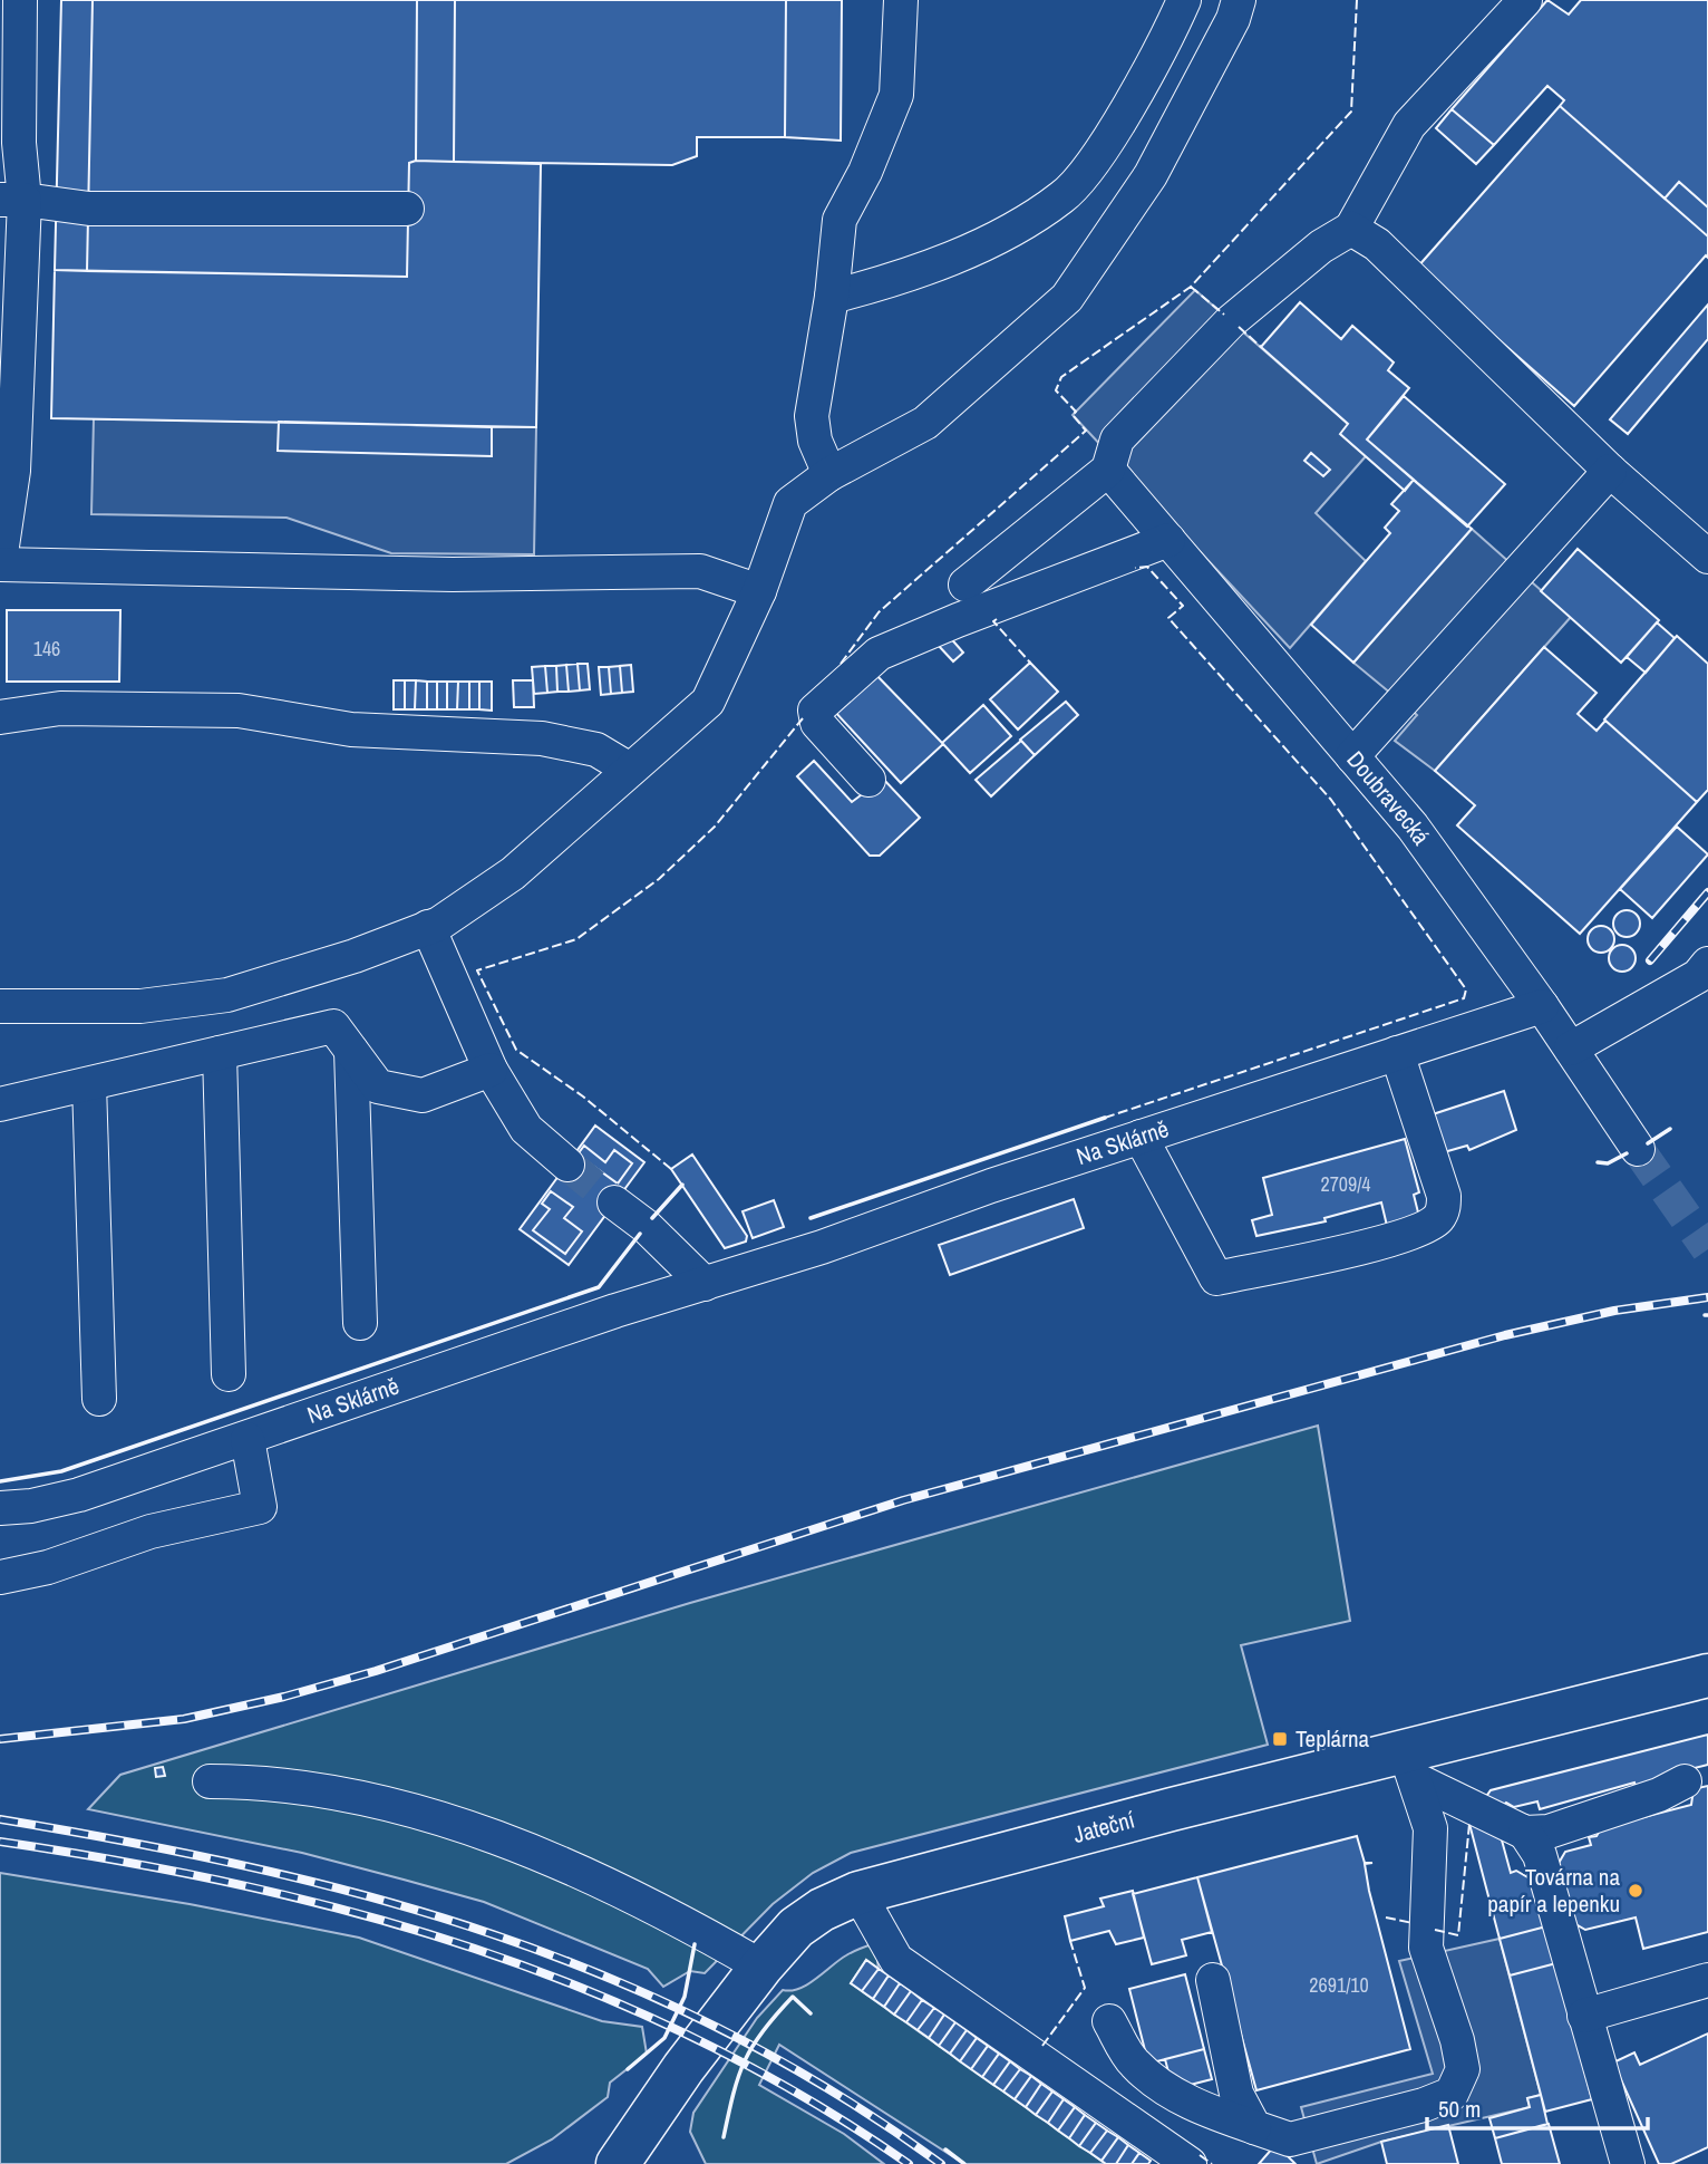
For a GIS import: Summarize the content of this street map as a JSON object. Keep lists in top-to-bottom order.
{
  "streets": {
    "main road": ["Jateční"],
    "street": ["Doubravecká", "Na Sklárně"]
  },
  "crossings": [
    ["Doubravecká", "Na Sklárně"]
  ],
  "places": {
    "transit": ["Teplárna"],
    "other": ["Továrna na papír a lepenku"]
  },
  "house_numbers": ["146", "2709/4", "2691/10"],
  "scale_bar": "50 m"
}
